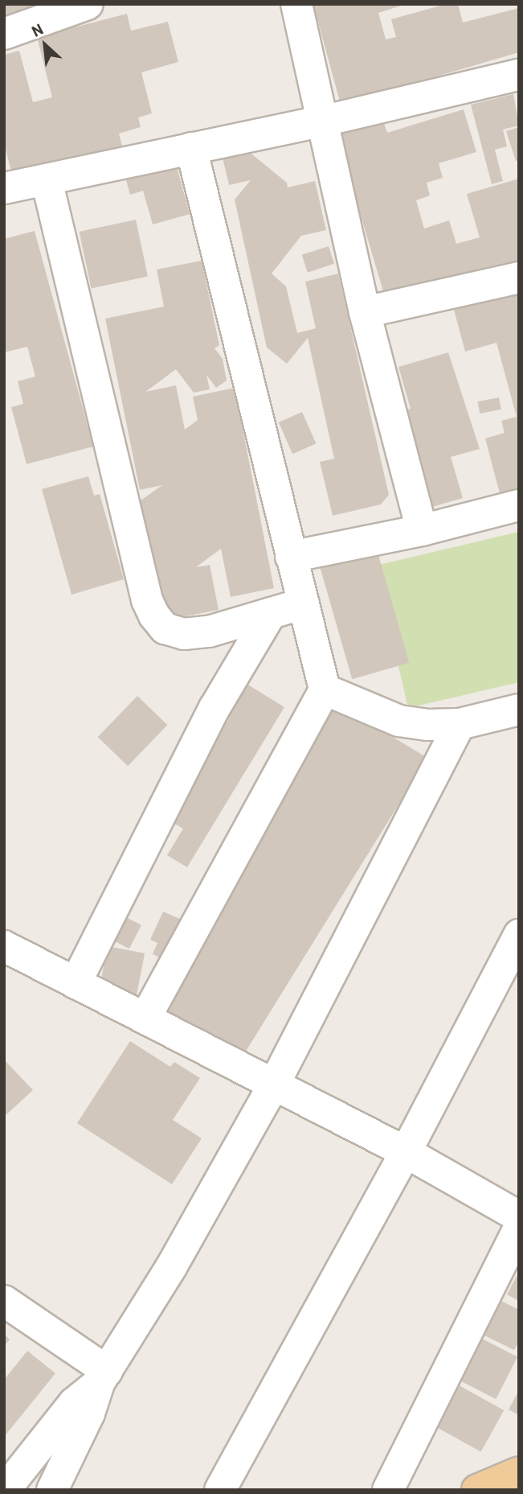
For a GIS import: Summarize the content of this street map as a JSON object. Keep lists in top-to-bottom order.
{
  "north": "top left"
}
